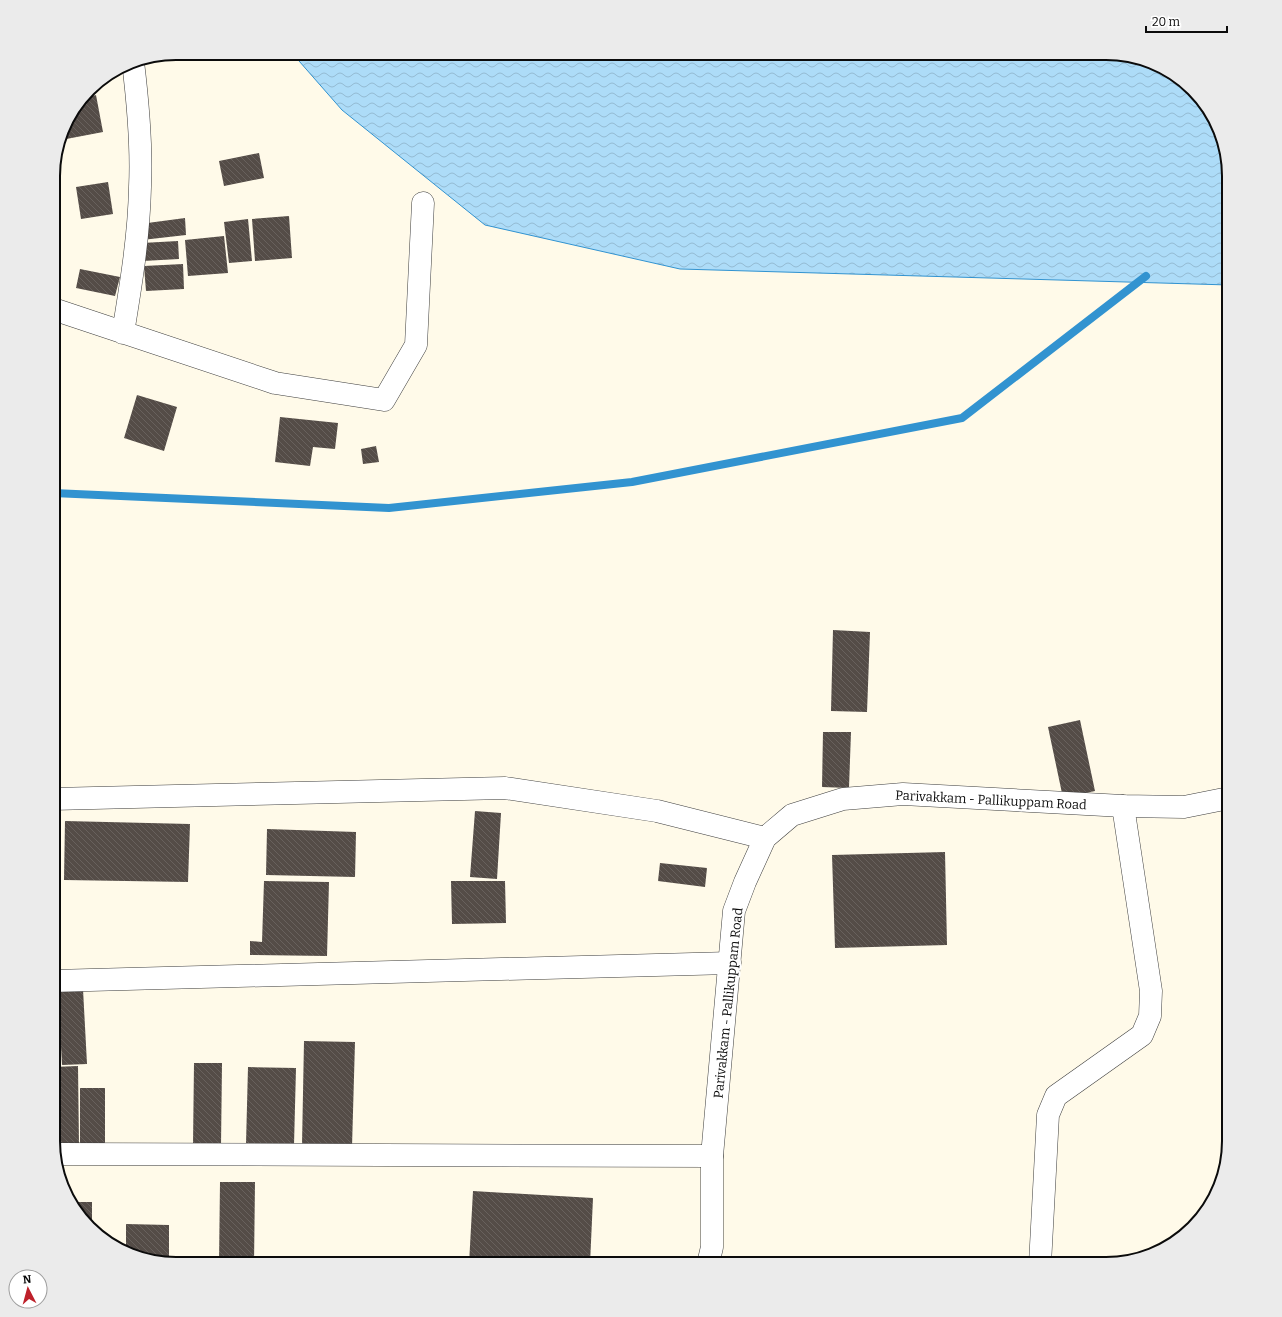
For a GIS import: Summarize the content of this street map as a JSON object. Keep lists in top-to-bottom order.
{
  "streets": {
    "street": ["Parivakkam - Pallikuppam Road"]
  },
  "scale_bar": "20 m",
  "north": "top"
}
